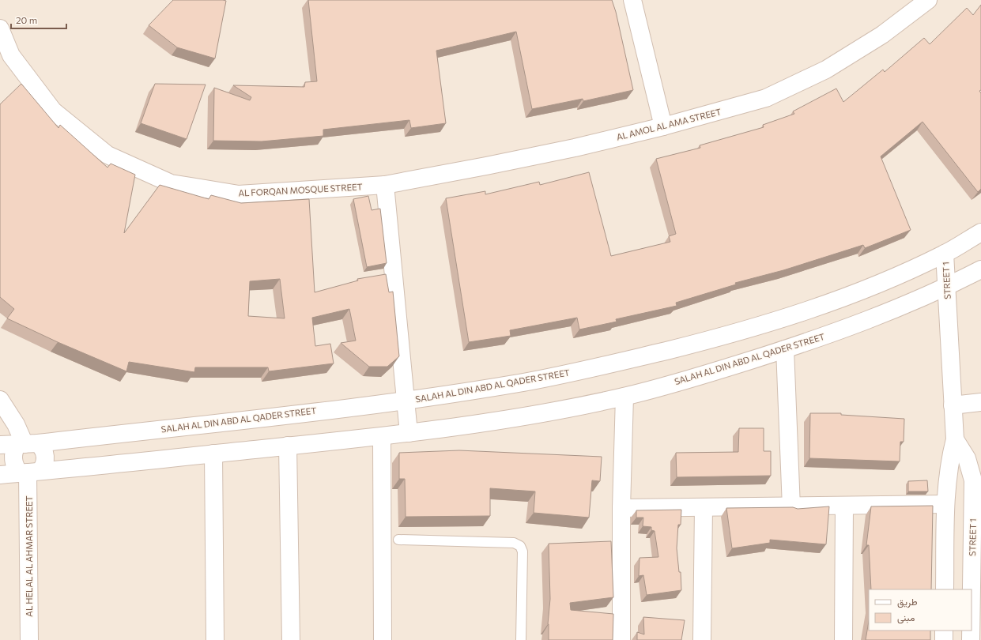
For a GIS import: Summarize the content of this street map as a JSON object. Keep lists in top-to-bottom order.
{
  "streets": {
    "street": [
      "AL AMOL AL AMA STREET",
      "AL FORQAN MOSQUE STREET",
      "STREET 1",
      "SALAH AL DIN ABD AL QADER STREET",
      "AL HELAL AL AHMAR STREET"
    ]
  },
  "crossings": [
    ["AL AMOL AL AMA STREET", "AL FORQAN MOSQUE STREET"],
    ["STREET 1", "SALAH AL DIN ABD AL QADER STREET"],
    ["SALAH AL DIN ABD AL QADER STREET", "AL HELAL AL AHMAR STREET"]
  ],
  "legend": ["طريق", "مبنى"],
  "scale_bar": "20 m"
}
